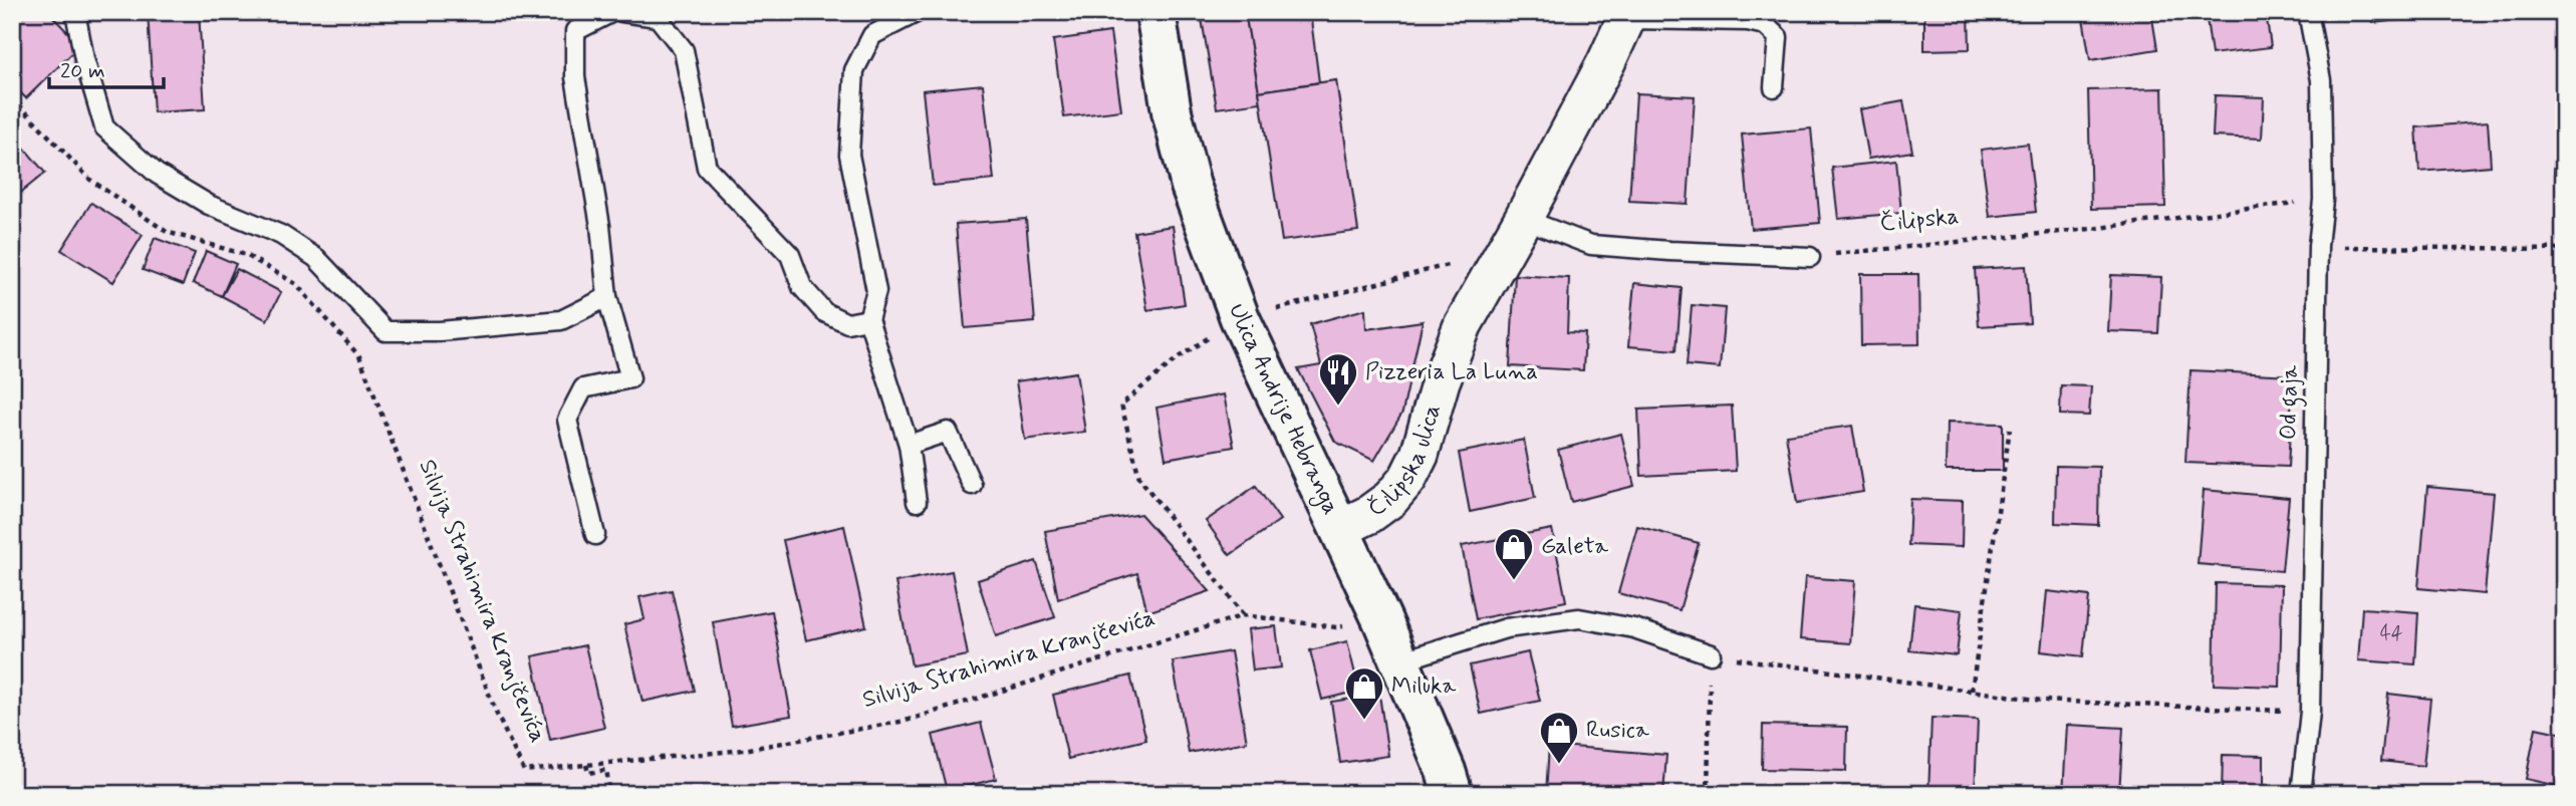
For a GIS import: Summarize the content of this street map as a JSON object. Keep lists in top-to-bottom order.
{
  "streets": {
    "street": ["Ulica Andrije Hebranga", "Čilipska ulica"],
    "lane": ["Od gaja"],
    "path": ["Čilipska", "Silvija Strahimira Kranjčevića"]
  },
  "crossings": [
    ["Čilipska", "Od gaja"],
    ["Ulica Andrije Hebranga", "Čilipska ulica"],
    ["Ulica Andrije Hebranga", "Silvija Strahimira Kranjčevića"]
  ],
  "places": {
    "restaurant": ["Pizzeria La Luna"],
    "shop": ["Galeta", "Miluka", "Rusica"]
  },
  "house_numbers": ["44"],
  "scale_bar": "20 m"
}
